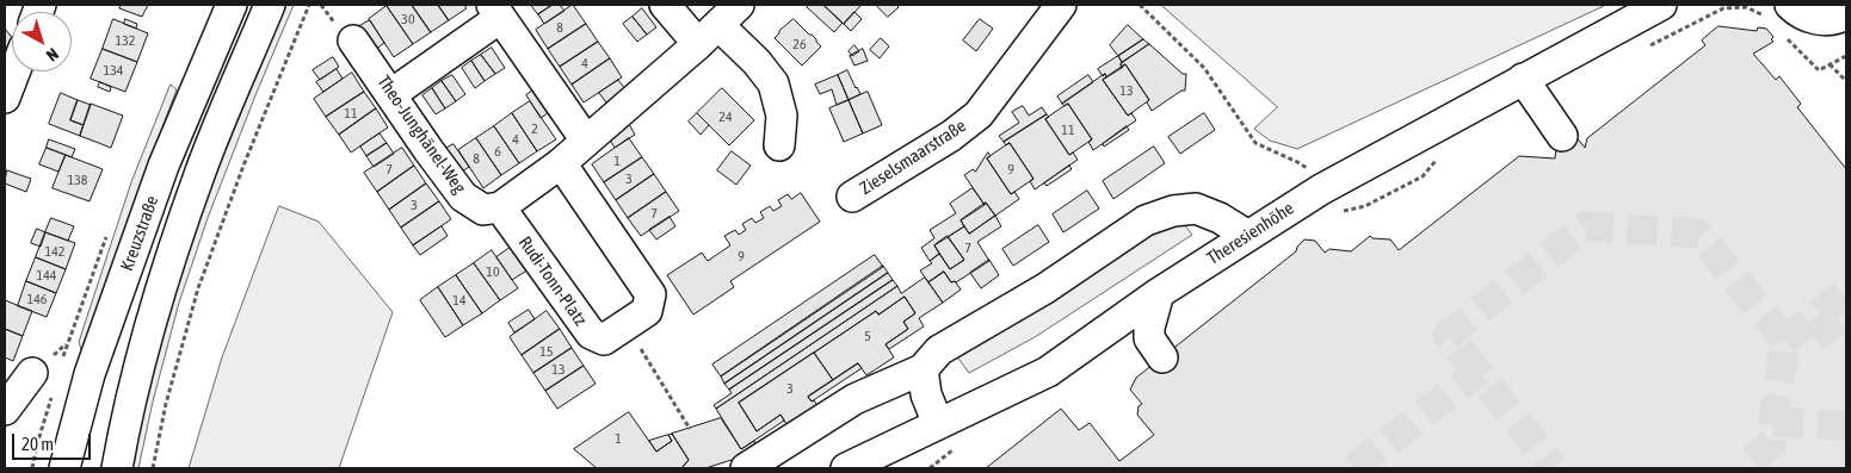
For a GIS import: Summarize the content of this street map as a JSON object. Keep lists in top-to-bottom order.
{
  "streets": {
    "street": [
      "Theo-Junghänel-Weg",
      "Zieselsmaarstraße",
      "Kreuzstraße",
      "Theresienhöhe",
      "Rudi-Tonn-Platz"
    ]
  },
  "crossings": [
    ["Theo-Junghänel-Weg", "Rudi-Tonn-Platz"]
  ],
  "house_numbers": [
    "30",
    "8",
    "132",
    "26",
    "4",
    "134",
    "13",
    "11",
    "24",
    "2",
    "11",
    "4",
    "6",
    "8",
    "1",
    "7",
    "9",
    "3",
    "138",
    "3",
    "7",
    "7",
    "142",
    "9",
    "10",
    "144",
    "146",
    "14",
    "5",
    "15",
    "13",
    "3",
    "1"
  ],
  "scale_bar": "20 m",
  "north": "bottom right"
}
